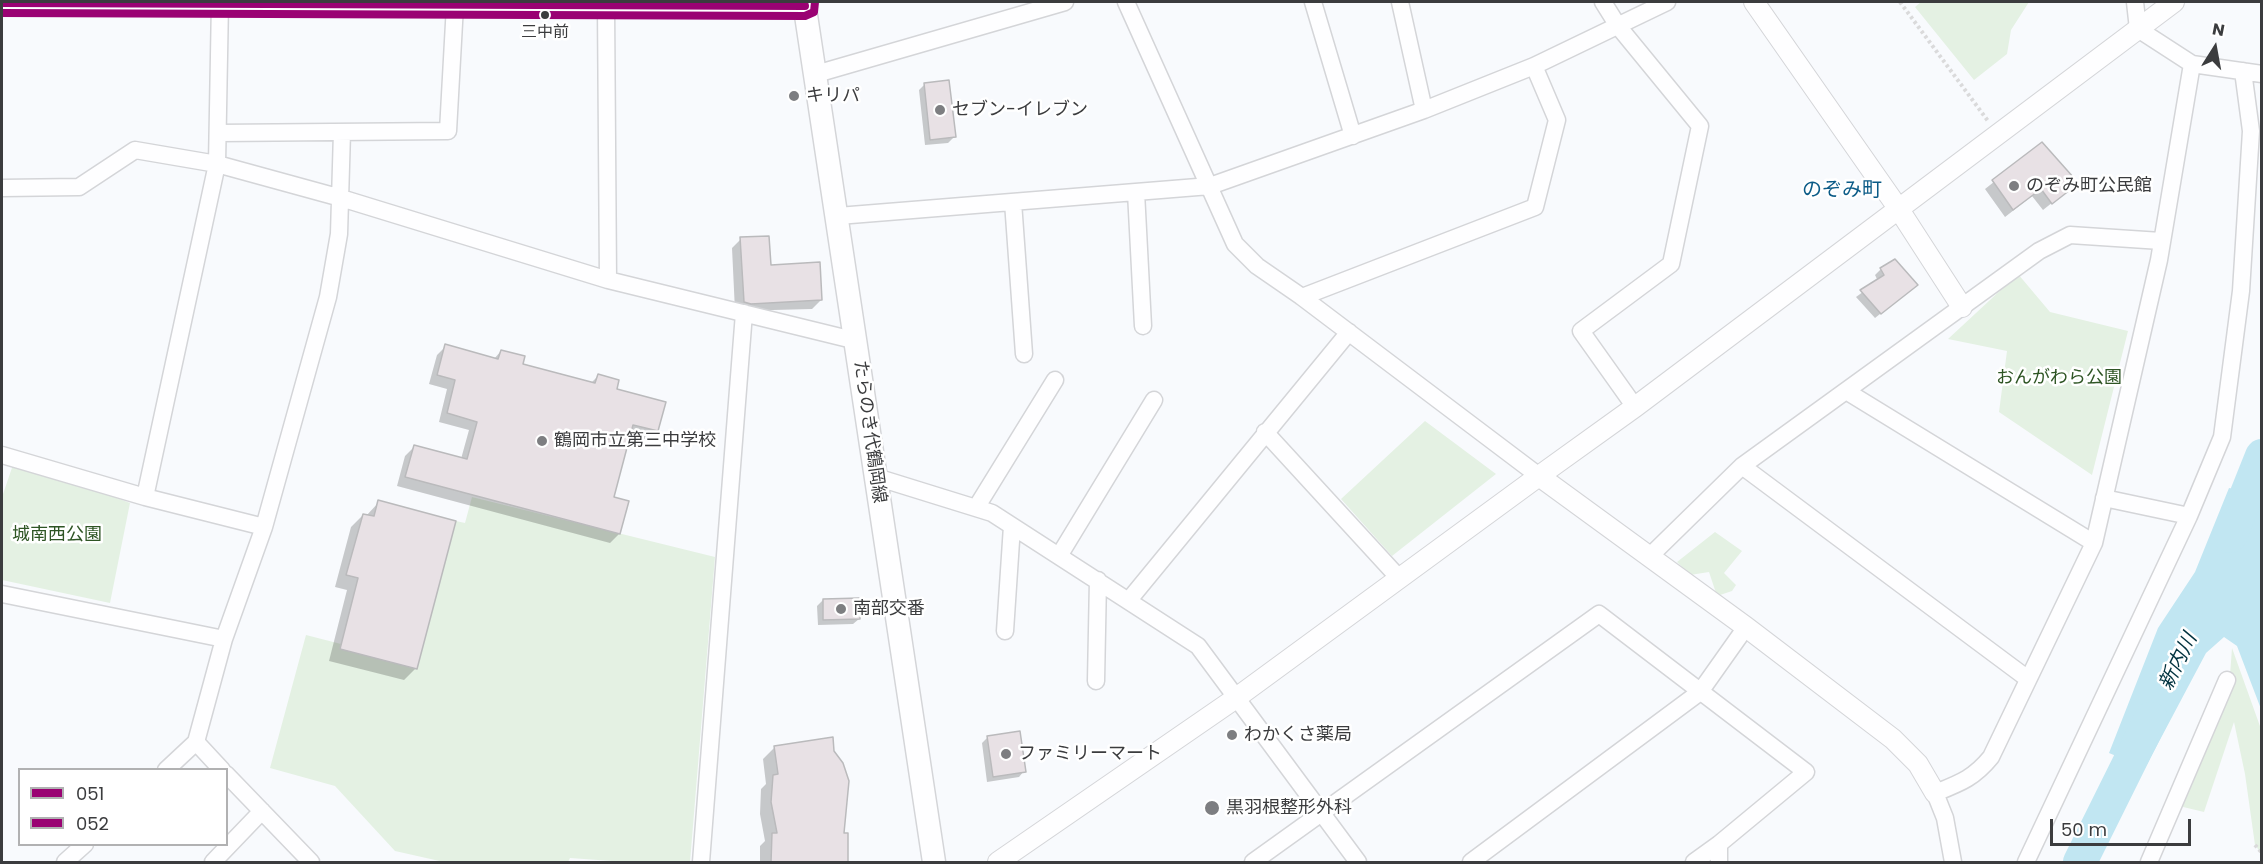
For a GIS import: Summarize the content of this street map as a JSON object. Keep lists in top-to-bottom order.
{
  "streets": {
    "main road": ["たらのき代鶴岡線"]
  },
  "districts": ["のぞみ町"],
  "water": ["新内川"],
  "parks": ["おんがわら公園", "城南西公園"],
  "places": [
    "三中前",
    "キリパ",
    "セブン-イレブン",
    "のぞみ町公民館",
    "鶴岡市立第三中学校",
    "南部交番",
    "わかくさ薬局",
    "ファミリーマート",
    "黒羽根整形外科"
  ],
  "lines": ["transit line 051", "transit line 052"],
  "legend": ["051", "052"],
  "scale_bar": "50 m",
  "north": "top"
}
